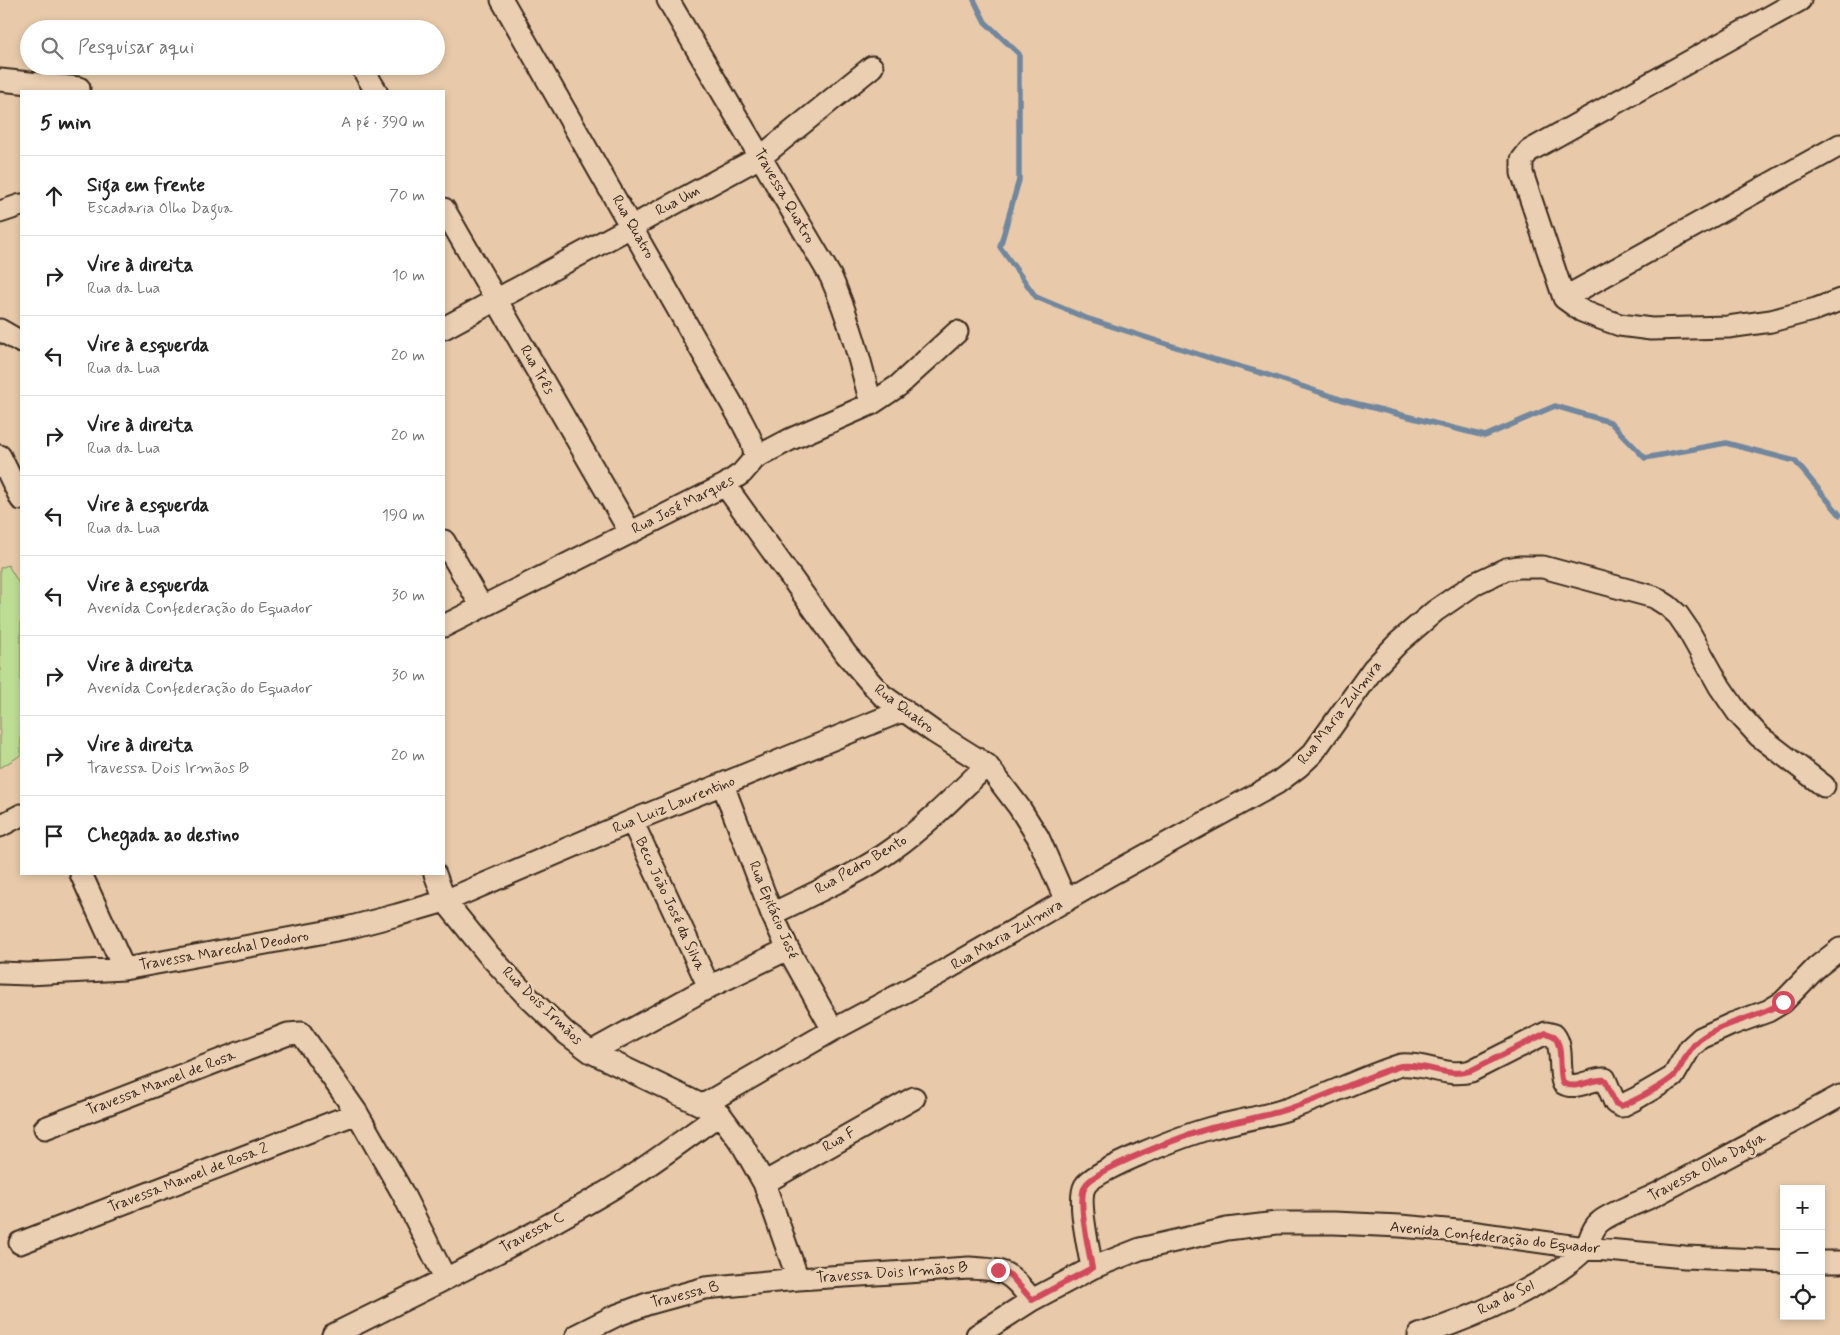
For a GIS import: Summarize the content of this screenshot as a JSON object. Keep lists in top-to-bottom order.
{
  "streets": {
    "street": [
      "Travessa Quatro",
      "Rua Um",
      "Rua Quatro",
      "Rua Três",
      "Rua José Marques",
      "Rua Maria Zulmira",
      "Rua Luiz Laurentino",
      "Rua Pedro Bento",
      "Beco João José da Silva",
      "Rua Epitácio José",
      "Travessa Marechal Deodoro",
      "Rua Dois Irmãos",
      "Travessa Manoel de Rosa",
      "Rua F",
      "Travessa Olho Dagua",
      "Travessa Manoel de Rosa 2",
      "Travessa C",
      "Avenida Confederação do Equador",
      "Travessa Dois Irmãos B",
      "Travessa B",
      "Rua do Sol"
    ]
  },
  "crossings": [
    ["Travessa Quatro", "Rua Um"],
    ["Travessa Quatro", "Rua José Marques"],
    ["Rua Um", "Rua Quatro"],
    ["Rua Um", "Rua Três"],
    ["Rua Quatro", "Rua José Marques"],
    ["Rua Quatro", "Rua Maria Zulmira"],
    ["Rua Quatro", "Rua Luiz Laurentino"],
    ["Rua Quatro", "Rua Pedro Bento"],
    ["Rua Três", "Rua José Marques"],
    ["Rua Maria Zulmira", "Rua Epitácio José"],
    ["Rua Maria Zulmira", "Rua Dois Irmãos"],
    ["Rua Maria Zulmira", "Travessa C"],
    ["Rua Luiz Laurentino", "Beco João José da Silva"],
    ["Rua Luiz Laurentino", "Rua Epitácio José"],
    ["Rua Luiz Laurentino", "Travessa Marechal Deodoro"],
    ["Rua Luiz Laurentino", "Rua Dois Irmãos"],
    ["Rua Pedro Bento", "Rua Epitácio José"],
    ["Travessa Marechal Deodoro", "Rua Dois Irmãos"],
    ["Rua Dois Irmãos", "Rua F"],
    ["Rua Dois Irmãos", "Travessa C"],
    ["Rua Dois Irmãos", "Travessa Dois Irmãos B"],
    ["Rua Dois Irmãos", "Travessa B"],
    ["Travessa Manoel de Rosa", "Travessa Manoel de Rosa 2"],
    ["Travessa Manoel de Rosa", "Travessa C"],
    ["Travessa Olho Dagua", "Avenida Confederação do Equador"],
    ["Travessa Olho Dagua", "Rua do Sol"],
    ["Avenida Confederação do Equador", "Travessa Dois Irmãos B"],
    ["Avenida Confederação do Equador", "Rua do Sol"],
    ["Travessa Dois Irmãos B", "Travessa B"]
  ],
  "page": {
    "search": "Pesquisar aqui",
    "heading": ["5 min", "A pé · 390 m"],
    "list": [
      ["Siga em frente", "Escadaria Olho Dagua", "70 m"],
      ["Vire à direita", "Rua da Lua", "10 m"],
      ["Vire à esquerda", "Rua da Lua", "20 m"],
      ["Vire à direita", "Rua da Lua", "20 m"],
      ["Vire à esquerda", "Rua da Lua", "190 m"],
      ["Vire à esquerda", "Avenida Confederação do Equador", "30 m"],
      ["Vire à direita", "Avenida Confederação do Equador", "30 m"],
      ["Vire à direita", "Travessa Dois Irmãos B", "20 m"],
      "Chegada ao destino"
    ],
    "map_buttons": ["+", "−"]
  }
}
